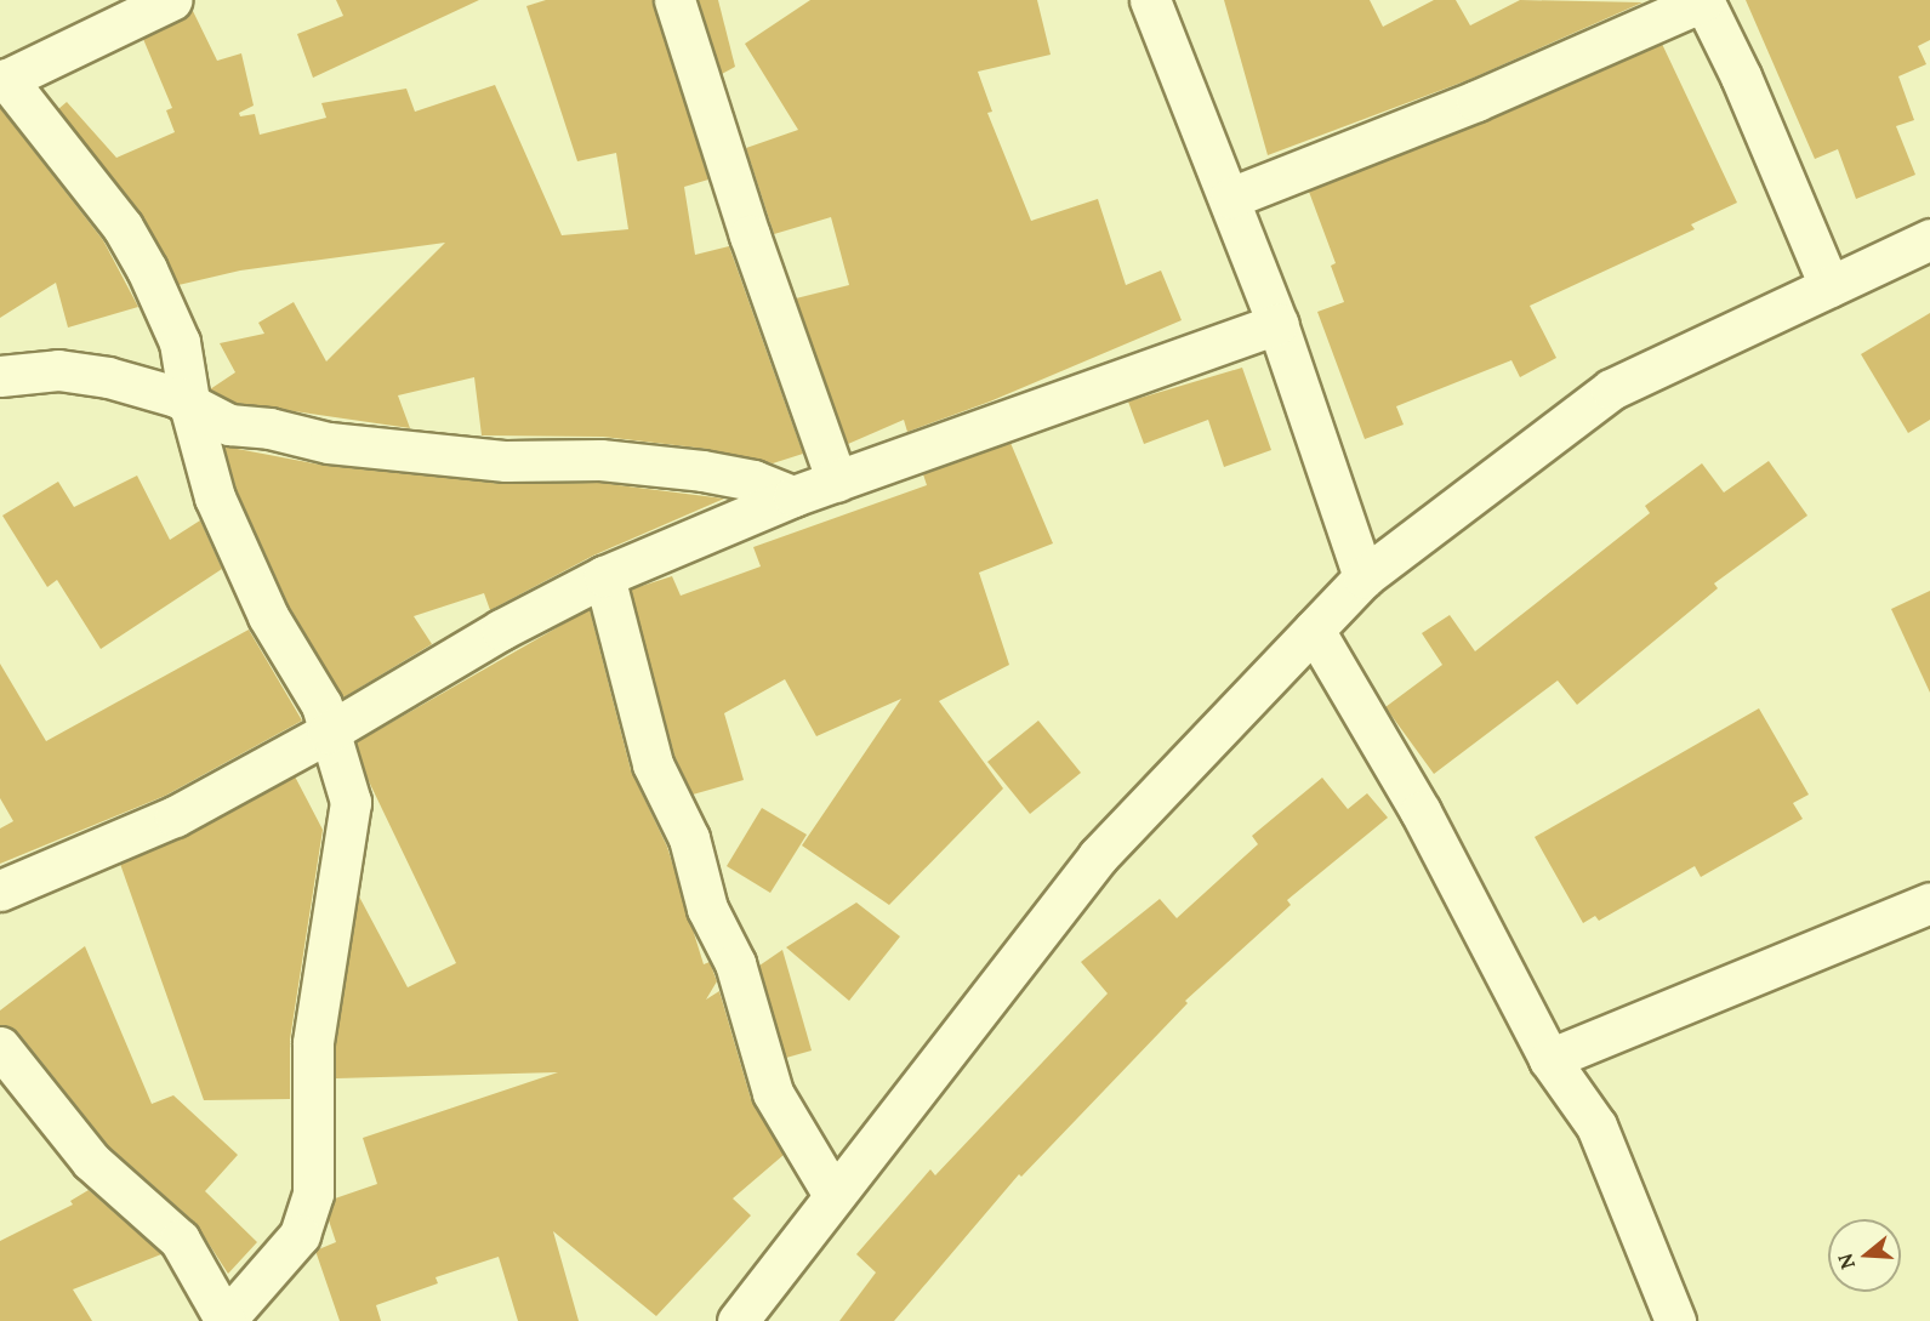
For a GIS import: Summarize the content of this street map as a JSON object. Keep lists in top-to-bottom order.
{
  "north": "left"
}
